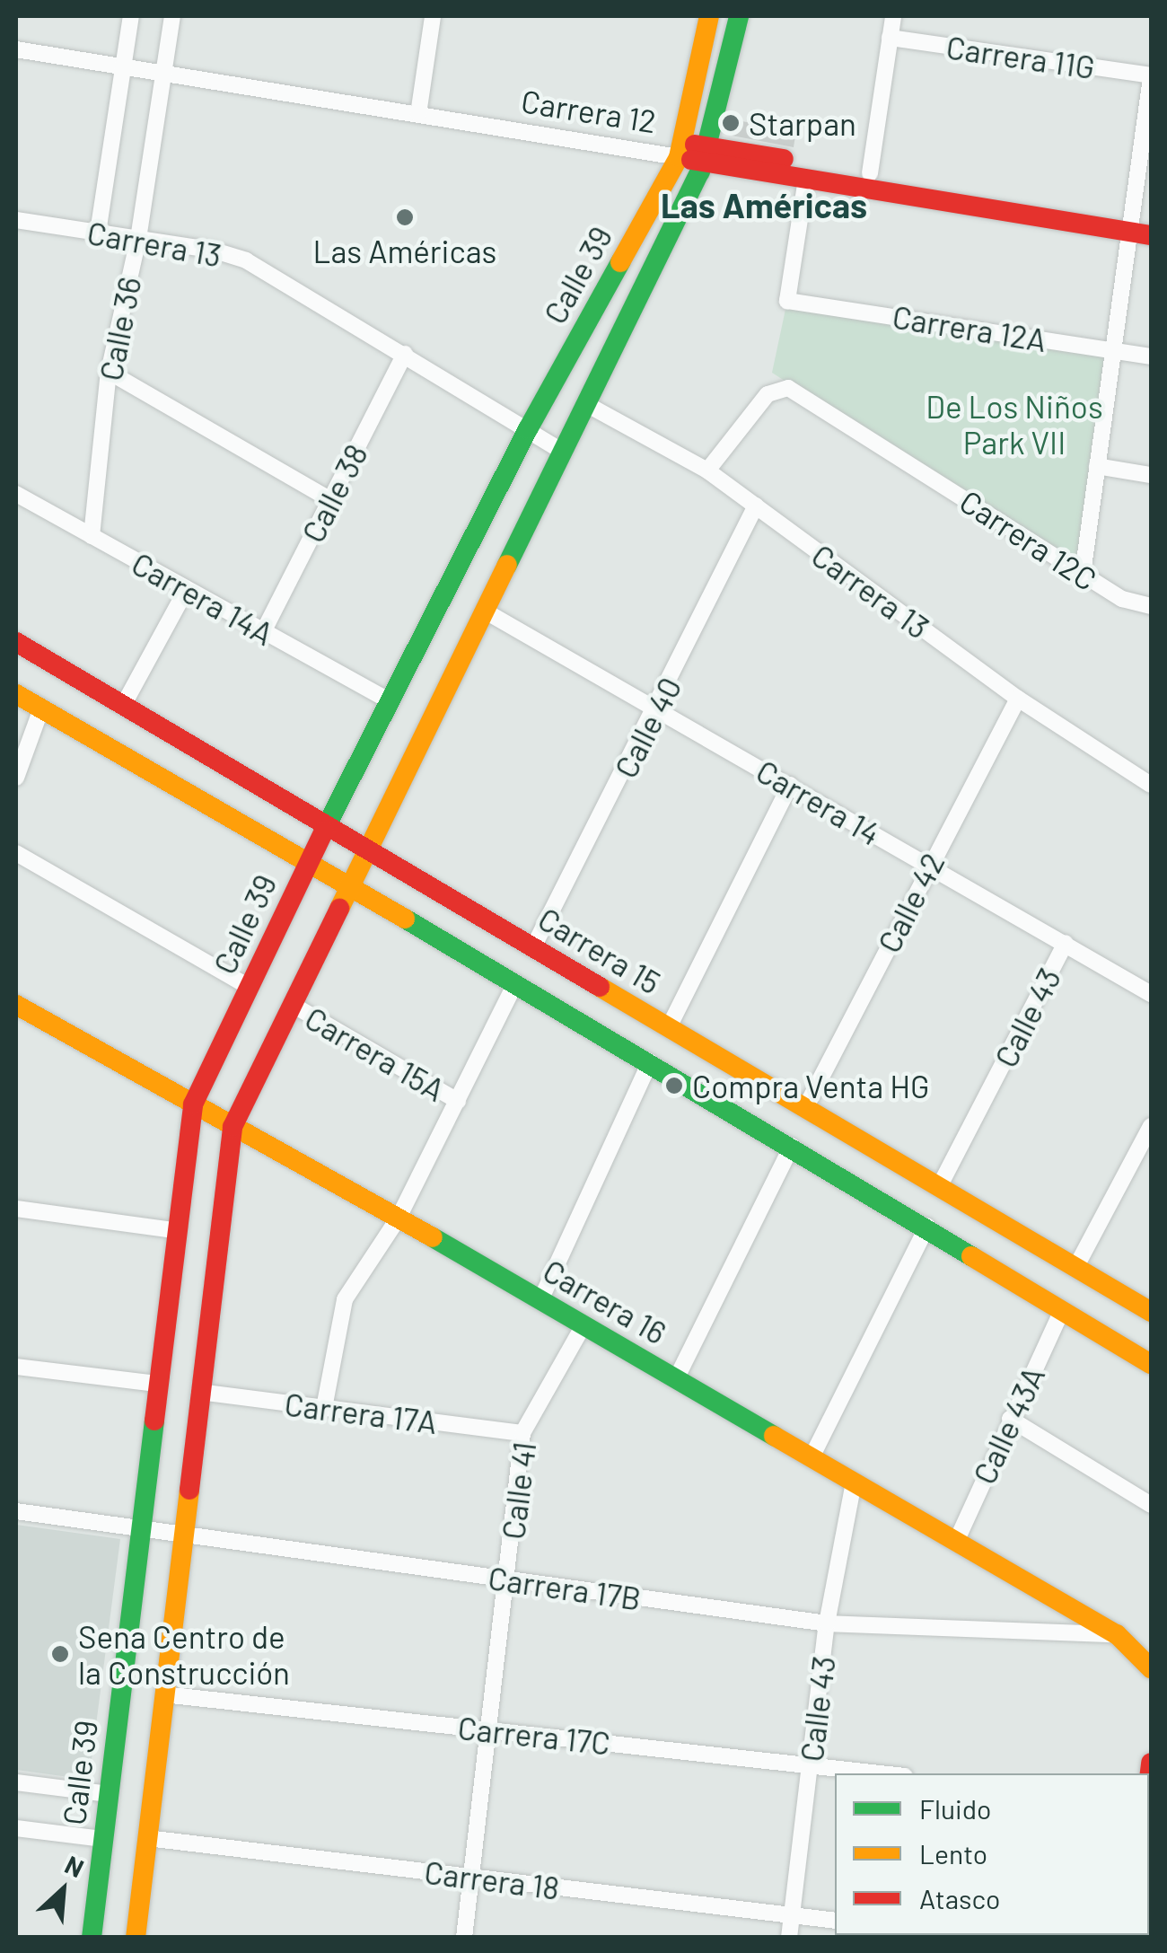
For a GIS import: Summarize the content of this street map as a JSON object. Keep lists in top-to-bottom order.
{
  "streets": {
    "street": [
      "Carrera 11G",
      "Carrera 12",
      "Carrera 13",
      "Calle 39",
      "Carrera 12A",
      "Calle 36",
      "Calle 38",
      "Carrera 12C",
      "Carrera 14A",
      "Calle 40",
      "Carrera 14",
      "Calle 42",
      "Carrera 15",
      "Calle 43",
      "Carrera 15A",
      "Carrera 16",
      "Carrera 17A",
      "Calle 43A",
      "Calle 41",
      "Carrera 17B",
      "Carrera 17C",
      "Carrera 18"
    ]
  },
  "crossings": [
    ["Carrera 12", "Calle 39"],
    ["Carrera 12", "Carrera 12A"],
    ["Carrera 12", "Calle 36"],
    ["Carrera 13", "Calle 39"],
    ["Carrera 13", "Calle 36"],
    ["Carrera 13", "Calle 38"],
    ["Carrera 13", "Carrera 12C"],
    ["Carrera 13", "Calle 40"],
    ["Carrera 13", "Calle 42"],
    ["Calle 39", "Carrera 14A"],
    ["Calle 39", "Carrera 14"],
    ["Calle 39", "Carrera 15"],
    ["Calle 39", "Carrera 15A"],
    ["Calle 39", "Carrera 16"],
    ["Calle 39", "Carrera 17A"],
    ["Calle 39", "Carrera 17B"],
    ["Calle 39", "Carrera 17C"],
    ["Calle 39", "Carrera 18"],
    ["Calle 36", "Carrera 14A"],
    ["Calle 38", "Carrera 14A"],
    ["Calle 40", "Carrera 14"],
    ["Calle 40", "Carrera 15"],
    ["Carrera 14", "Calle 42"],
    ["Carrera 14", "Calle 43"],
    ["Calle 42", "Carrera 15"],
    ["Carrera 15", "Calle 43"],
    ["Calle 43", "Carrera 16"],
    ["Calle 43", "Carrera 17B"],
    ["Calle 43", "Carrera 17C"],
    ["Calle 43", "Carrera 18"],
    ["Carrera 16", "Calle 43A"],
    ["Carrera 16", "Calle 41"],
    ["Carrera 16", "Carrera 17B"],
    ["Carrera 17A", "Calle 41"],
    ["Calle 41", "Carrera 17B"],
    ["Calle 41", "Carrera 17C"],
    ["Calle 41", "Carrera 18"]
  ],
  "districts": ["Las Américas"],
  "parks": ["De Los Niños Park VII"],
  "places": [
    "Starpan",
    "Las Américas",
    "Compra Venta HG",
    "Sena Centro de la Construcción"
  ],
  "legend": ["Fluido", "Lento", "Atasco"],
  "north": "top right"
}
